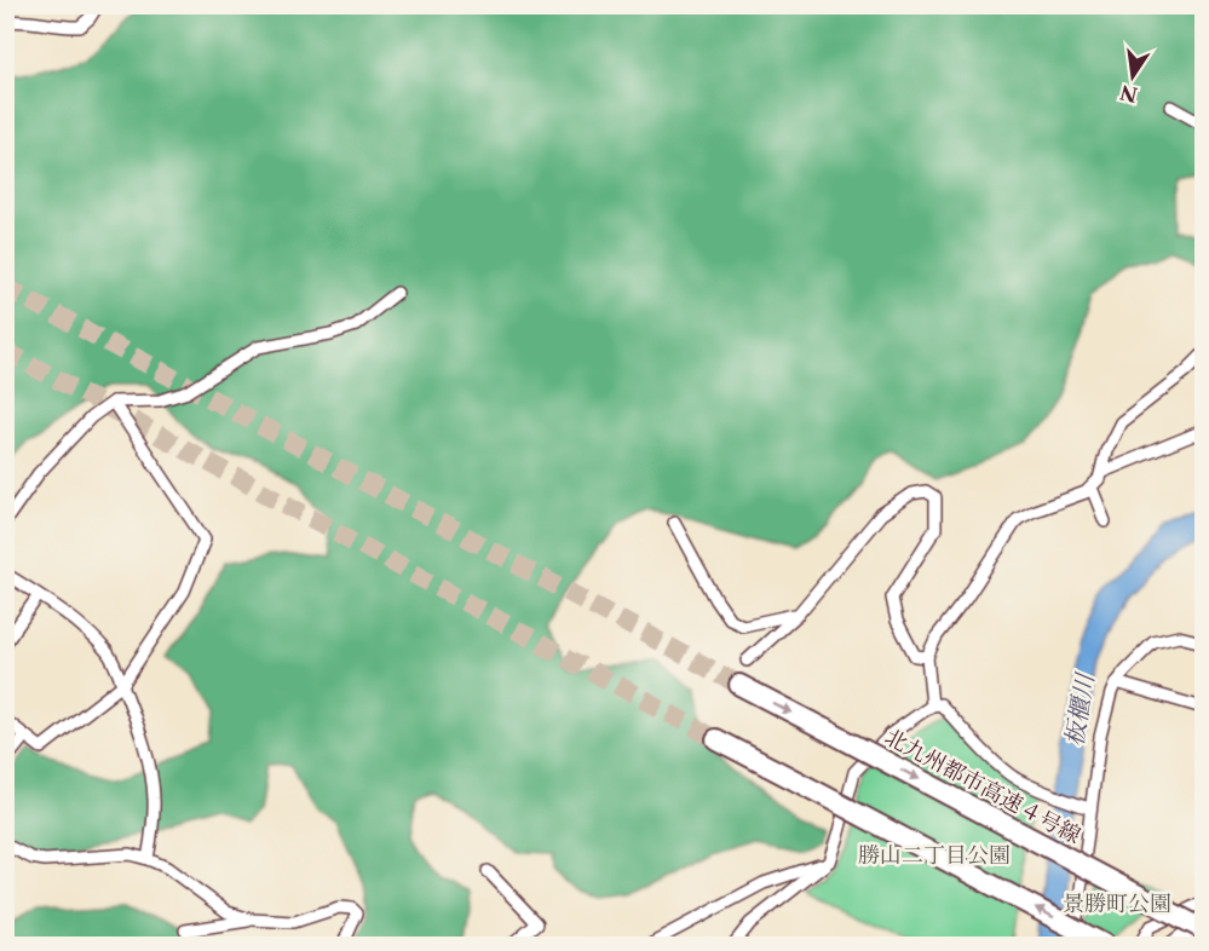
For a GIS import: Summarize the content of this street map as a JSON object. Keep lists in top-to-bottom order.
{
  "streets": {
    "highway": ["北九州都市高速４号線"]
  },
  "water": ["板櫃川"],
  "parks": ["勝山二丁目公園", "景勝町公園"],
  "north": "bottom"
}
